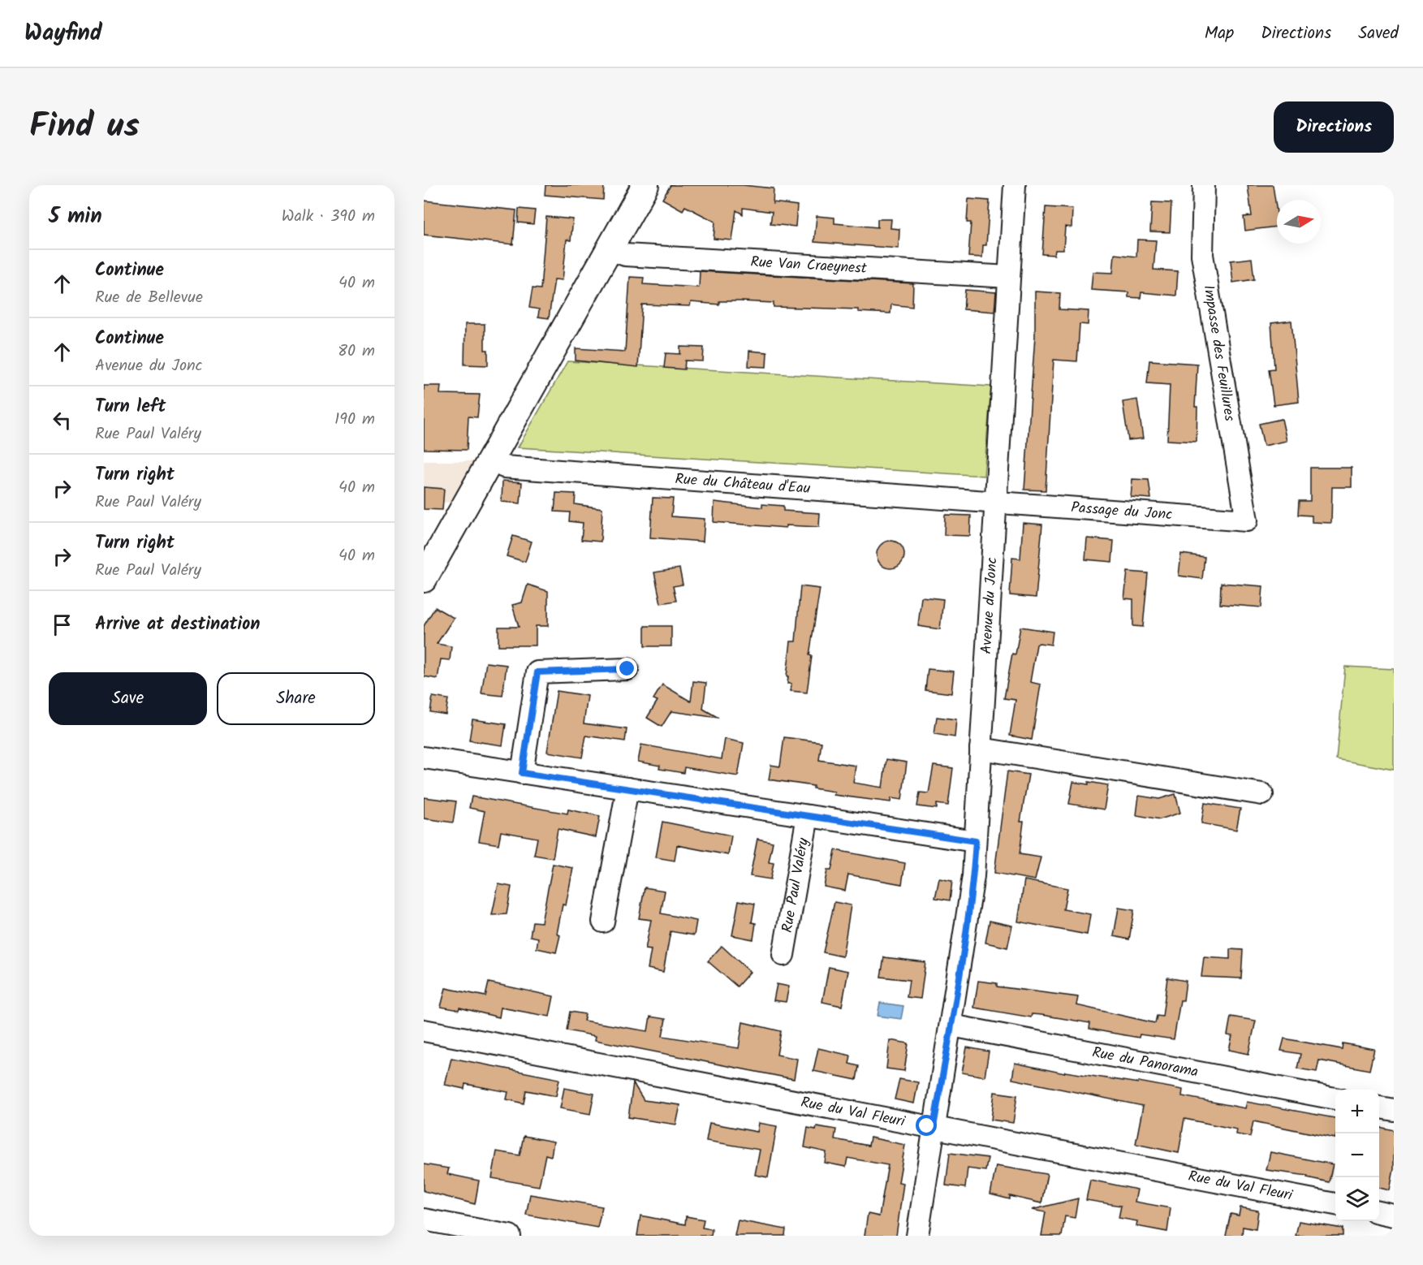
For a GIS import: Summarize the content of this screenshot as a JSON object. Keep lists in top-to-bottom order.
{
  "streets": {
    "street": [
      "Rue Van Craeynest",
      "Impasse des Feuillures",
      "Rue du Château d'Eau",
      "Passage du Jonc",
      "Avenue du Jonc",
      "Rue Paul Valéry",
      "Rue du Panorama",
      "Rue du Val Fleuri"
    ]
  },
  "crossings": [
    ["Rue Van Craeynest", "Avenue du Jonc"],
    ["Impasse des Feuillures", "Passage du Jonc"],
    ["Rue du Château d'Eau", "Passage du Jonc"],
    ["Rue du Château d'Eau", "Avenue du Jonc"],
    ["Passage du Jonc", "Avenue du Jonc"],
    ["Avenue du Jonc", "Rue du Panorama"],
    ["Avenue du Jonc", "Rue du Val Fleuri"]
  ],
  "north": "right",
  "page": {
    "header": "Wayfind",
    "nav": ["Map", "Directions", "Saved"],
    "title": "Find us",
    "buttons": [
      "Directions",
      ["Save", "Share"]
    ],
    "heading": ["5 min", "Walk · 390 m"],
    "list": [
      ["Continue", "Rue de Bellevue", "40 m"],
      ["Continue", "Avenue du Jonc", "80 m"],
      ["Turn left", "Rue Paul Valéry", "190 m"],
      ["Turn right", "Rue Paul Valéry", "40 m"],
      ["Turn right", "Rue Paul Valéry", "40 m"],
      "Arrive at destination"
    ],
    "map_buttons": ["+", "−"]
  }
}
